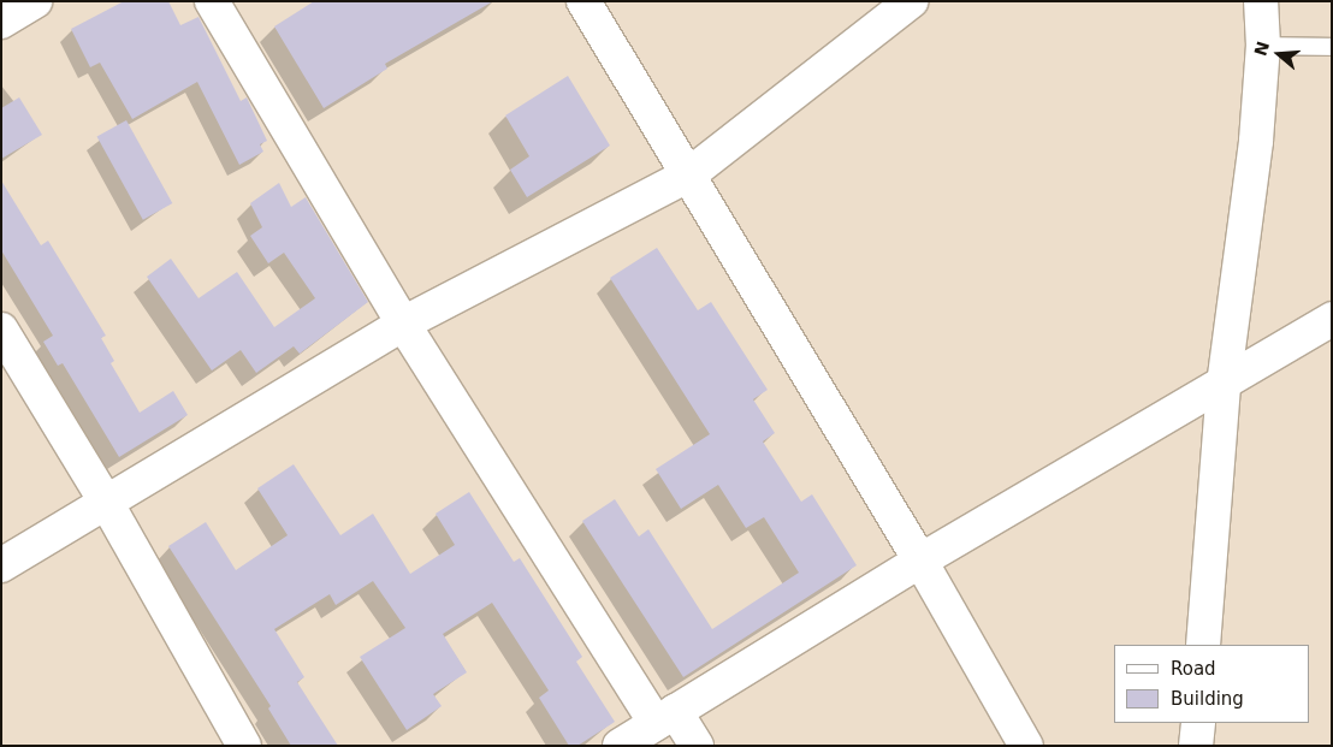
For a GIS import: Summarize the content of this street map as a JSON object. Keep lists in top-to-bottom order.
{
  "legend": ["Road", "Building"],
  "north": "left"
}
